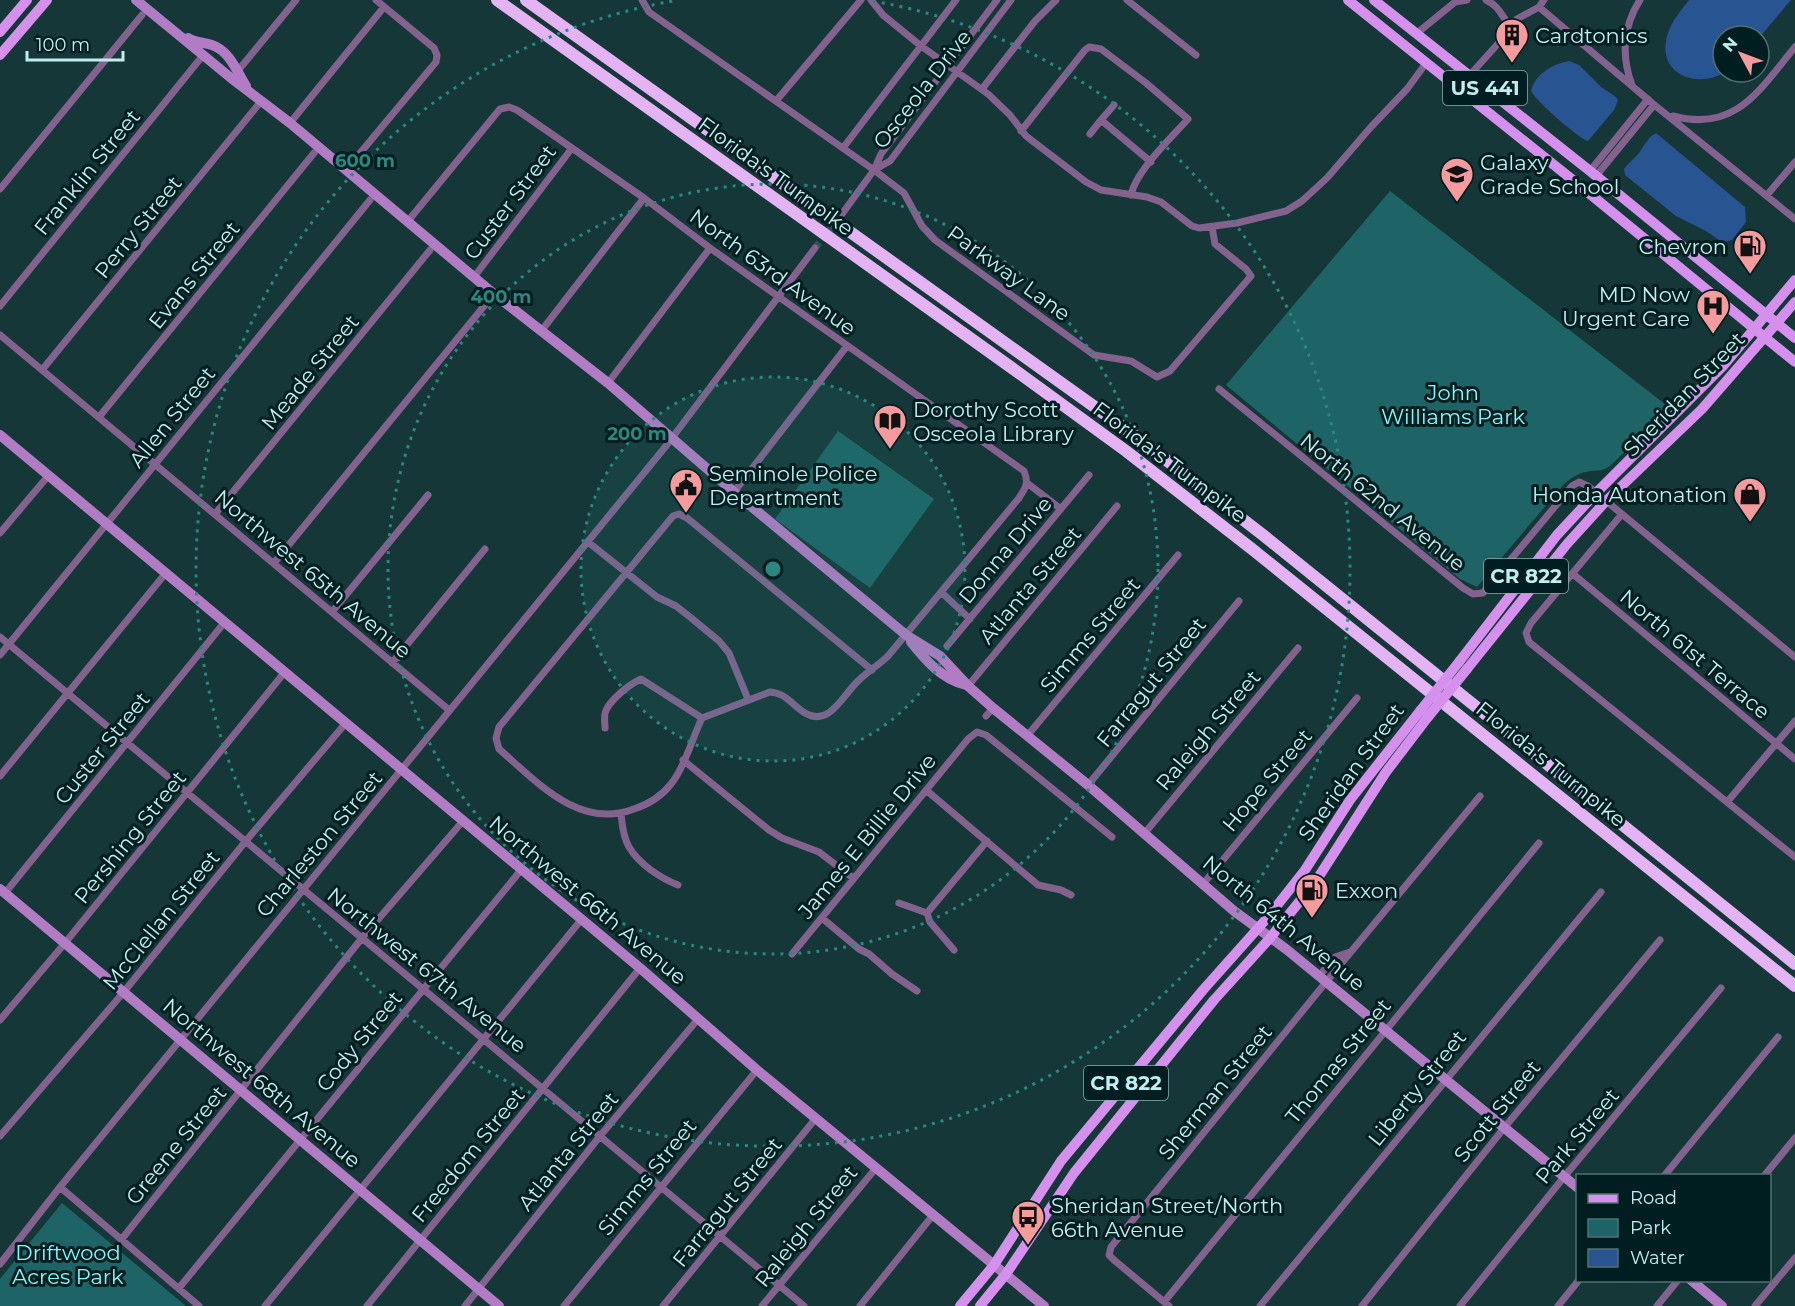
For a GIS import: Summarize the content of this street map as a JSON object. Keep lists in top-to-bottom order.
{
  "streets": {
    "highway": ["Florida's Turnpike"],
    "main road": ["US 441", "Sheridan Street", "CR 822"],
    "street": [
      "Osceola Drive",
      "Franklin Street",
      "Custer Street",
      "Perry Street",
      "North 63rd Avenue",
      "Parkway Lane",
      "Evans Street",
      "Meade Street",
      "Allen Street",
      "North 62nd Avenue",
      "Donna Drive",
      "Northwest 65th Avenue",
      "Atlanta Street",
      "Simms Street",
      "North 61st Terrace",
      "Farragut Street",
      "Raleigh Street",
      "Hope Street",
      "James E Billie Drive",
      "Pershing Street",
      "Charleston Street",
      "Northwest 66th Avenue",
      "McClellan Street",
      "North 64th Avenue",
      "Northwest 67th Avenue",
      "Cody Street",
      "Thomas Street",
      "Northwest 68th Avenue",
      "Liberty Street",
      "Sherman Street",
      "Scott Street",
      "Park Street",
      "Greene Street",
      "Freedom Street"
    ]
  },
  "crossings": [
    ["US 441", "Sheridan Street"],
    ["Osceola Drive", "Parkway Lane"],
    ["Custer Street", "North 63rd Avenue"],
    ["Custer Street", "Northwest 66th Avenue"],
    ["Custer Street", "North 64th Avenue"],
    ["Custer Street", "Northwest 67th Avenue"],
    ["Custer Street", "Northwest 68th Avenue"],
    ["Perry Street", "Northwest 65th Avenue"],
    ["North 63rd Avenue", "Charleston Street"],
    ["North 63rd Avenue", "North 64th Avenue"],
    ["Evans Street", "Northwest 65th Avenue"],
    ["Meade Street", "Northwest 65th Avenue"],
    ["Sheridan Street", "North 62nd Avenue"],
    ["Sheridan Street", "Northwest 66th Avenue"],
    ["Sheridan Street", "North 64th Avenue"],
    ["Allen Street", "Northwest 65th Avenue"],
    ["Allen Street", "Northwest 66th Avenue"],
    ["Allen Street", "Northwest 67th Avenue"],
    ["Northwest 65th Avenue", "Charleston Street"],
    ["Atlanta Street", "Northwest 66th Avenue"],
    ["Atlanta Street", "North 64th Avenue"],
    ["Atlanta Street", "Northwest 67th Avenue"],
    ["Atlanta Street", "Northwest 68th Avenue"],
    ["Simms Street", "Northwest 66th Avenue"],
    ["Simms Street", "North 64th Avenue"],
    ["Simms Street", "Northwest 67th Avenue"],
    ["Farragut Street", "Northwest 66th Avenue"],
    ["Farragut Street", "North 64th Avenue"],
    ["Farragut Street", "Northwest 67th Avenue"],
    ["Raleigh Street", "Northwest 66th Avenue"],
    ["Raleigh Street", "North 64th Avenue"],
    ["Raleigh Street", "Northwest 67th Avenue"],
    ["Hope Street", "North 64th Avenue"],
    ["Pershing Street", "Northwest 66th Avenue"],
    ["Pershing Street", "Northwest 67th Avenue"],
    ["Pershing Street", "Northwest 68th Avenue"],
    ["Charleston Street", "Northwest 66th Avenue"],
    ["Charleston Street", "North 64th Avenue"],
    ["Charleston Street", "Northwest 67th Avenue"],
    ["Charleston Street", "Northwest 68th Avenue"],
    ["Northwest 66th Avenue", "McClellan Street"],
    ["Northwest 66th Avenue", "Cody Street"],
    ["Northwest 66th Avenue", "Greene Street"],
    ["Northwest 66th Avenue", "Freedom Street"],
    ["McClellan Street", "Northwest 67th Avenue"],
    ["McClellan Street", "Northwest 68th Avenue"],
    ["North 64th Avenue", "Thomas Street"],
    ["North 64th Avenue", "Liberty Street"],
    ["North 64th Avenue", "Sherman Street"],
    ["North 64th Avenue", "Scott Street"],
    ["North 64th Avenue", "Park Street"],
    ["Northwest 67th Avenue", "Cody Street"],
    ["Northwest 67th Avenue", "Greene Street"],
    ["Northwest 67th Avenue", "Freedom Street"],
    ["Cody Street", "Northwest 68th Avenue"],
    ["Thomas Street", "Sherman Street"],
    ["Northwest 68th Avenue", "Greene Street"],
    ["Northwest 68th Avenue", "Freedom Street"]
  ],
  "parks": ["John Williams Park", "Driftwood Acres Park"],
  "places": {
    "building": ["Cardtonics"],
    "school or university": ["Galaxy Grade School"],
    "fuel station": ["Chevron", "Exxon"],
    "hospital": ["MD Now Urgent Care"],
    "library": ["Dorothy Scott Osceola Library"],
    "public building": ["Seminole Police Department"],
    "shop": ["Honda Autonation"],
    "bus stop": ["Sheridan Street/North 66th Avenue"]
  },
  "legend": ["Road", "Park", "Water"],
  "scale_bar": "100 m",
  "north": "top left",
  "rings": ["600 m", "400 m", "200 m"]
}
